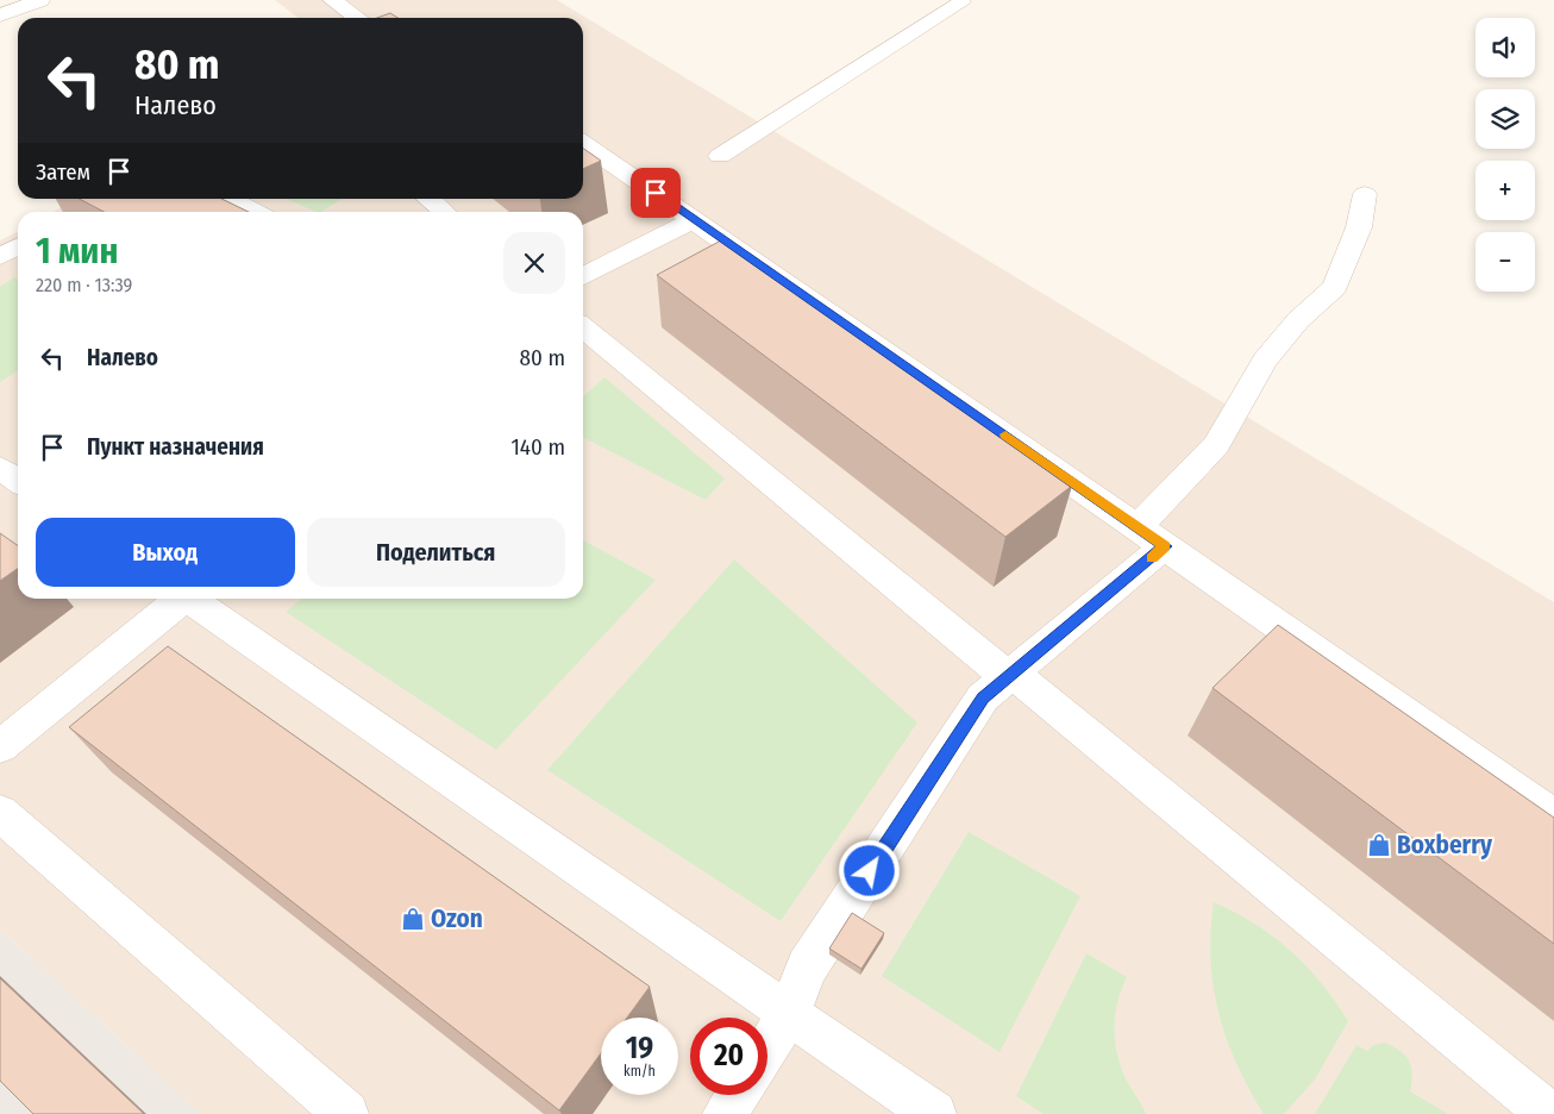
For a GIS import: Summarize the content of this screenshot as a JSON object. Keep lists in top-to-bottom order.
{
  "places": {
    "shop": ["Boxberry", "Ozon"]
  },
  "page": {
    "map_buttons": ["+", "−"],
    "turn": ["80 m", "Налево"],
    "then": "Затем",
    "heading": ["1 мин", "220 m · 13:39"],
    "list": [
      {
        "name": "Налево",
        "value": "80 m"
      },
      {
        "name": "Пункт назначения",
        "value": "140 m"
      }
    ],
    "buttons": ["Выход", "Поделиться"],
    "speed": "19 km/h",
    "limit": "20"
  }
}
